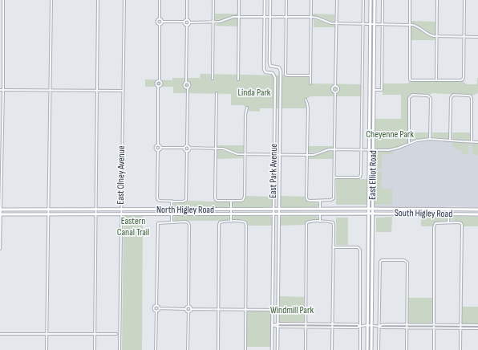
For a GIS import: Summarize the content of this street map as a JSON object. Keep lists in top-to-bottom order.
{
  "streets": {
    "main road": ["East Elliot Road", "North Higley Road", "South Higley Road"],
    "street": ["East Park Avenue", "East Olney Avenue"]
  },
  "crossings": [
    ["East Park Avenue", "North Higley Road"],
    ["East Olney Avenue", "North Higley Road"],
    ["East Elliot Road", "North Higley Road"],
    ["East Elliot Road", "South Higley Road"],
    ["North Higley Road", "South Higley Road"]
  ],
  "parks": [
    "Linda Park",
    "Cheyenne Park",
    "Eastern Canal Trail",
    "Windmill Park"
  ]
}
